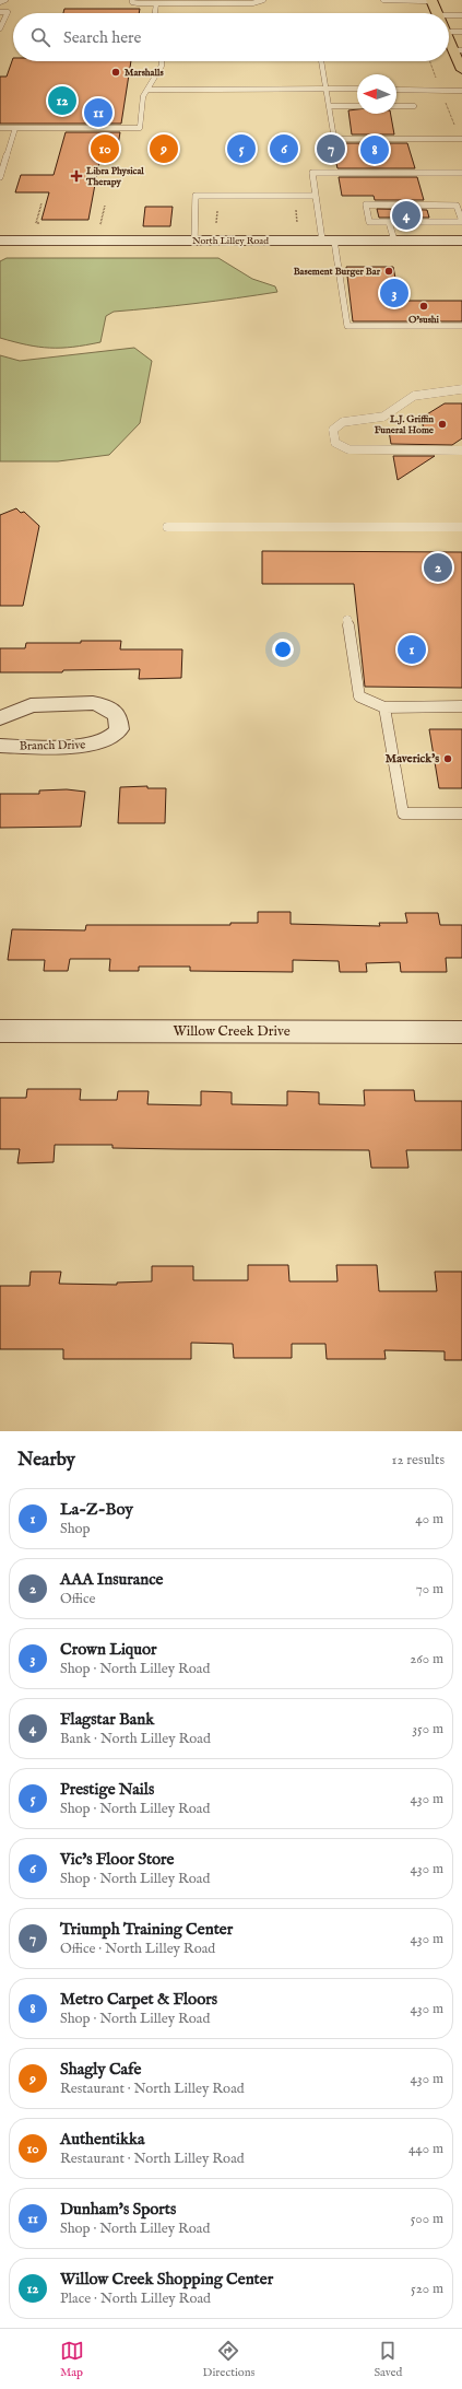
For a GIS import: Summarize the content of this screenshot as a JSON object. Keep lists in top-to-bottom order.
{
  "streets": {
    "street": ["North Lilley Road", "Branch Drive", "Willow Creek Drive"]
  },
  "places": {
    "other": [
      "Marshalls",
      "Basement Burger Bar",
      "O'sushi",
      "L.J. Griffin Funeral Home",
      "Maverick's"
    ],
    "health": ["Libra Physical Therapy"]
  },
  "north": "left",
  "page": {
    "search": "Search here",
    "pins": [
      "12",
      "11",
      "5",
      "6",
      "7",
      "9",
      "10",
      "8",
      "4",
      "3",
      "2",
      "1"
    ],
    "heading": ["Nearby", "12 results"],
    "list": [
      {
        "mark": "1",
        "name": "La-Z-Boy",
        "note": "Shop",
        "value": "40 m"
      },
      {
        "mark": "2",
        "name": "AAA Insurance",
        "note": "Office",
        "value": "70 m"
      },
      {
        "mark": "3",
        "name": "Crown Liquor",
        "note": "Shop · North Lilley Road",
        "value": "260 m"
      },
      {
        "mark": "4",
        "name": "Flagstar Bank",
        "note": "Bank · North Lilley Road",
        "value": "350 m"
      },
      {
        "mark": "5",
        "name": "Prestige Nails",
        "note": "Shop · North Lilley Road",
        "value": "430 m"
      },
      {
        "mark": "6",
        "name": "Vic's Floor Store",
        "note": "Shop · North Lilley Road",
        "value": "430 m"
      },
      {
        "mark": "7",
        "name": "Triumph Training Center",
        "note": "Office · North Lilley Road",
        "value": "430 m"
      },
      {
        "mark": "8",
        "name": "Metro Carpet & Floors",
        "note": "Shop · North Lilley Road",
        "value": "430 m"
      },
      {
        "mark": "9",
        "name": "Shagly Cafe",
        "note": "Restaurant · North Lilley Road",
        "value": "430 m"
      },
      {
        "mark": "10",
        "name": "Authentikka",
        "note": "Restaurant · North Lilley Road",
        "value": "440 m"
      },
      {
        "mark": "11",
        "name": "Dunham's Sports",
        "note": "Shop · North Lilley Road",
        "value": "500 m"
      },
      {
        "mark": "12",
        "name": "Willow Creek Shopping Center",
        "note": "Place · North Lilley Road",
        "value": "520 m"
      }
    ],
    "nav": ["Map", "Directions", "Saved"]
  }
}
